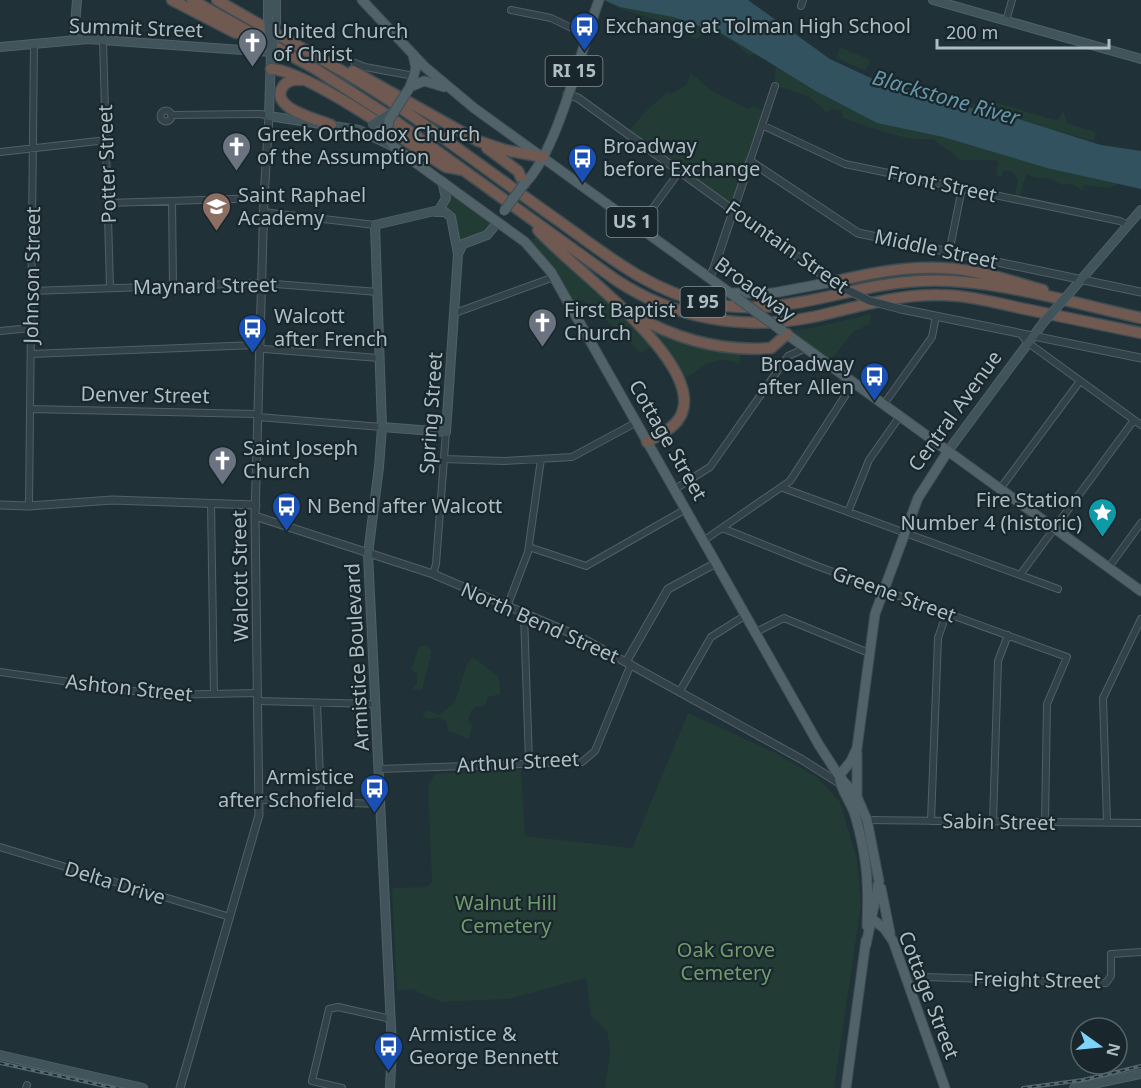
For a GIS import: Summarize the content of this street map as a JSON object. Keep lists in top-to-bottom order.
{
  "streets": {
    "highway": ["US 1", "I 95"],
    "main road": [
      "Summit Street",
      "RI 15",
      "Broadway",
      "Denver Street",
      "Central Avenue",
      "Spring Street",
      "Cottage Street",
      "Walcott Street",
      "Armistice Boulevard"
    ],
    "street": [
      "Potter Street",
      "Front Street",
      "Fountain Street",
      "Middle Street",
      "Johnson Street",
      "Maynard Street",
      "Greene Street",
      "North Bend Street",
      "Ashton Street",
      "Arthur Street",
      "Sabin Street",
      "Delta Drive",
      "Freight Street"
    ]
  },
  "crossings": [
    ["Summit Street", "Potter Street"],
    ["Summit Street", "Johnson Street"],
    ["Summit Street", "Walcott Street"],
    ["RI 15", "US 1"],
    ["RI 15", "Fountain Street"],
    ["RI 15", "Broadway"],
    ["RI 15", "Spring Street"],
    ["RI 15", "Cottage Street"],
    ["Potter Street", "Maynard Street"],
    ["Front Street", "Central Avenue"],
    ["US 1", "Broadway"],
    ["US 1", "I 95"],
    ["Fountain Street", "Central Avenue"],
    ["Middle Street", "Central Avenue"],
    ["Johnson Street", "Maynard Street"],
    ["Johnson Street", "Denver Street"],
    ["Maynard Street", "Walcott Street"],
    ["Maynard Street", "Armistice Boulevard"],
    ["Broadway", "Central Avenue"],
    ["Denver Street", "Spring Street"],
    ["Denver Street", "Walcott Street"],
    ["Denver Street", "Armistice Boulevard"],
    ["Central Avenue", "Cottage Street"],
    ["Central Avenue", "Greene Street"],
    ["Central Avenue", "North Bend Street"],
    ["Spring Street", "North Bend Street"],
    ["Cottage Street", "North Bend Street"],
    ["Cottage Street", "Freight Street"],
    ["Walcott Street", "North Bend Street"],
    ["Walcott Street", "Ashton Street"],
    ["Walcott Street", "Delta Drive"],
    ["Greene Street", "Sabin Street"],
    ["North Bend Street", "Armistice Boulevard"],
    ["North Bend Street", "Arthur Street"],
    ["Armistice Boulevard", "Ashton Street"],
    ["Armistice Boulevard", "Arthur Street"]
  ],
  "water": ["Blackstone River"],
  "parks": ["Walnut Hill Cemetery", "Oak Grove Cemetery"],
  "places": {
    "bus stop": [
      "Exchange at Tolman High School",
      "Broadway before Exchange",
      "Walcott after French",
      "Broadway after Allen",
      "N Bend after Walcott",
      "Armistice after Schofield",
      "Armistice & George Bennett"
    ],
    "church": [
      "United Church of Christ",
      "Greek Orthodox Church of the Assumption",
      "First Baptist Church",
      "Saint Joseph Church"
    ],
    "school or university": ["Saint Raphael Academy"],
    "place": ["Fire Station Number 4 (historic)"]
  },
  "scale_bar": "200 m",
  "north": "right"
}
